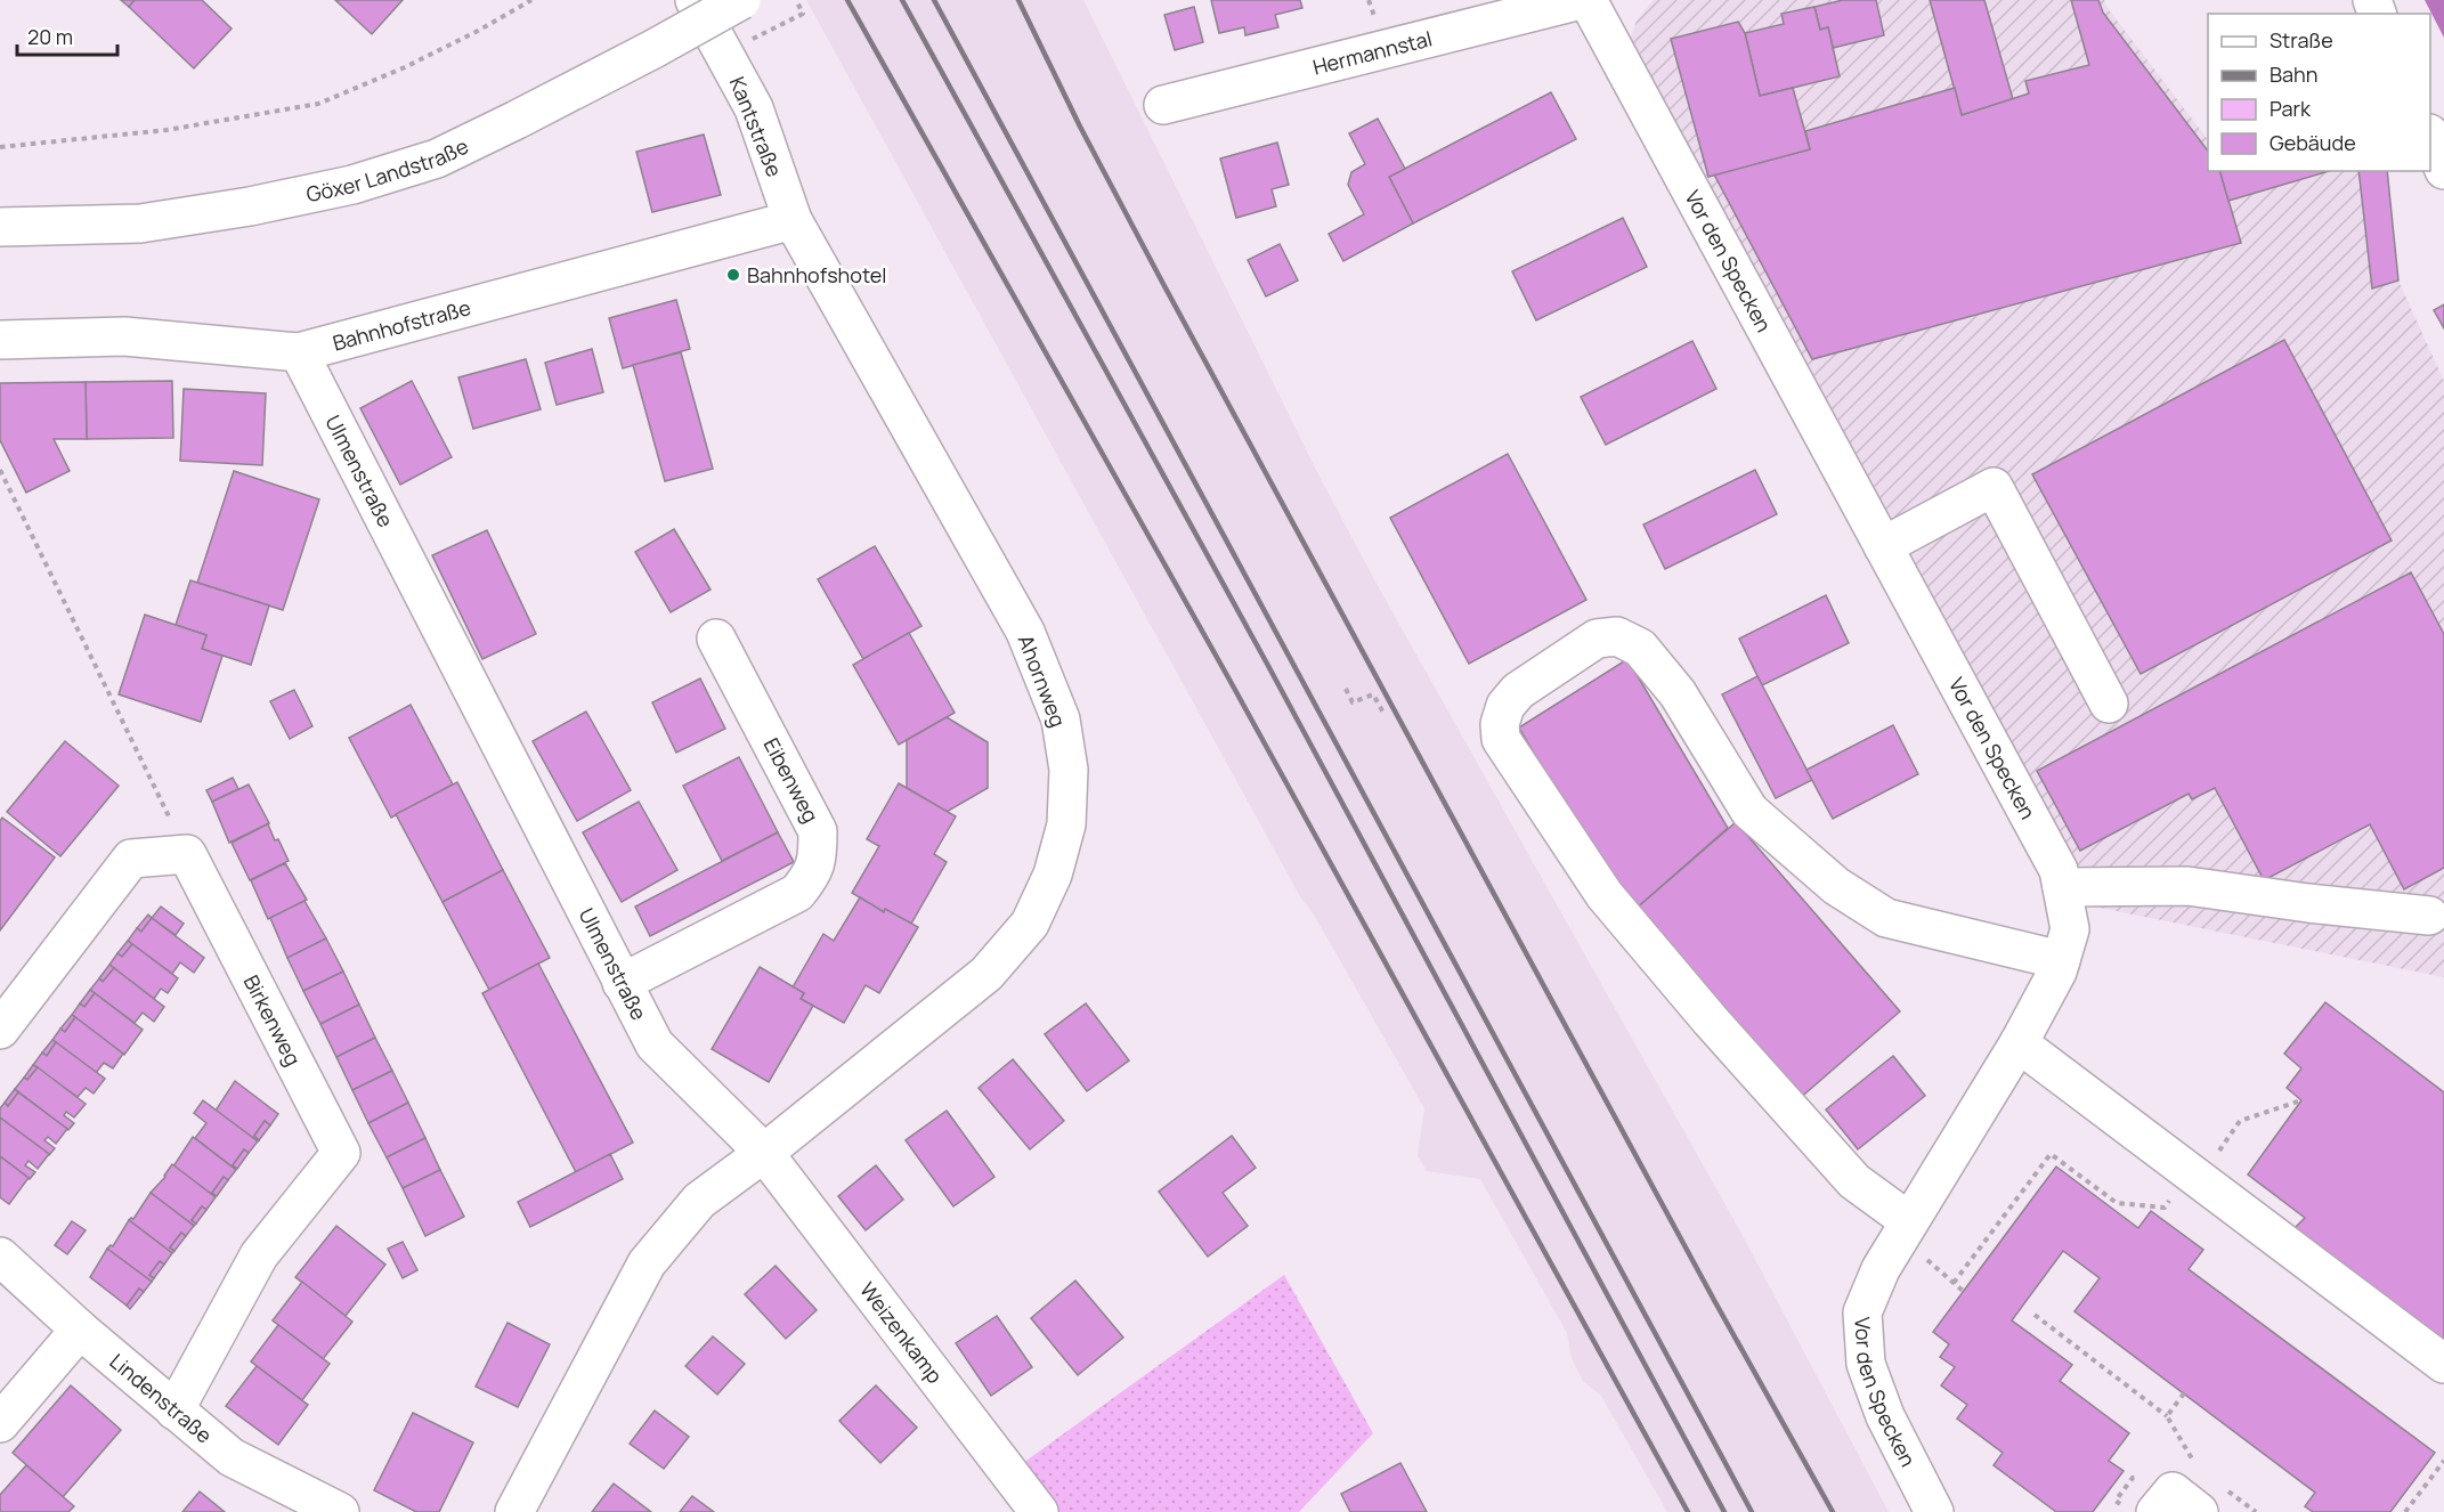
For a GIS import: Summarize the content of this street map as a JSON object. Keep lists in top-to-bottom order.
{
  "streets": {
    "street": [
      "Hermannstal",
      "Kantstraße",
      "Göxer Landstraße",
      "Vor den Specken",
      "Bahnhofstraße",
      "Ulmenstraße",
      "Ahornweg",
      "Eibenweg",
      "Birkenweg",
      "Weizenkamp",
      "Lindenstraße"
    ]
  },
  "crossings": [
    ["Kantstraße", "Bahnhofstraße"],
    ["Kantstraße", "Ahornweg"],
    ["Bahnhofstraße", "Ulmenstraße"],
    ["Bahnhofstraße", "Ahornweg"],
    ["Ulmenstraße", "Ahornweg"],
    ["Ulmenstraße", "Eibenweg"],
    ["Ulmenstraße", "Weizenkamp"],
    ["Ahornweg", "Weizenkamp"],
    ["Birkenweg", "Lindenstraße"]
  ],
  "places": ["Bahnhofshotel"],
  "legend": [
    "Straße",
    "Bahn",
    "Park",
    "Gebäude"
  ],
  "scale_bar": "20 m"
}
